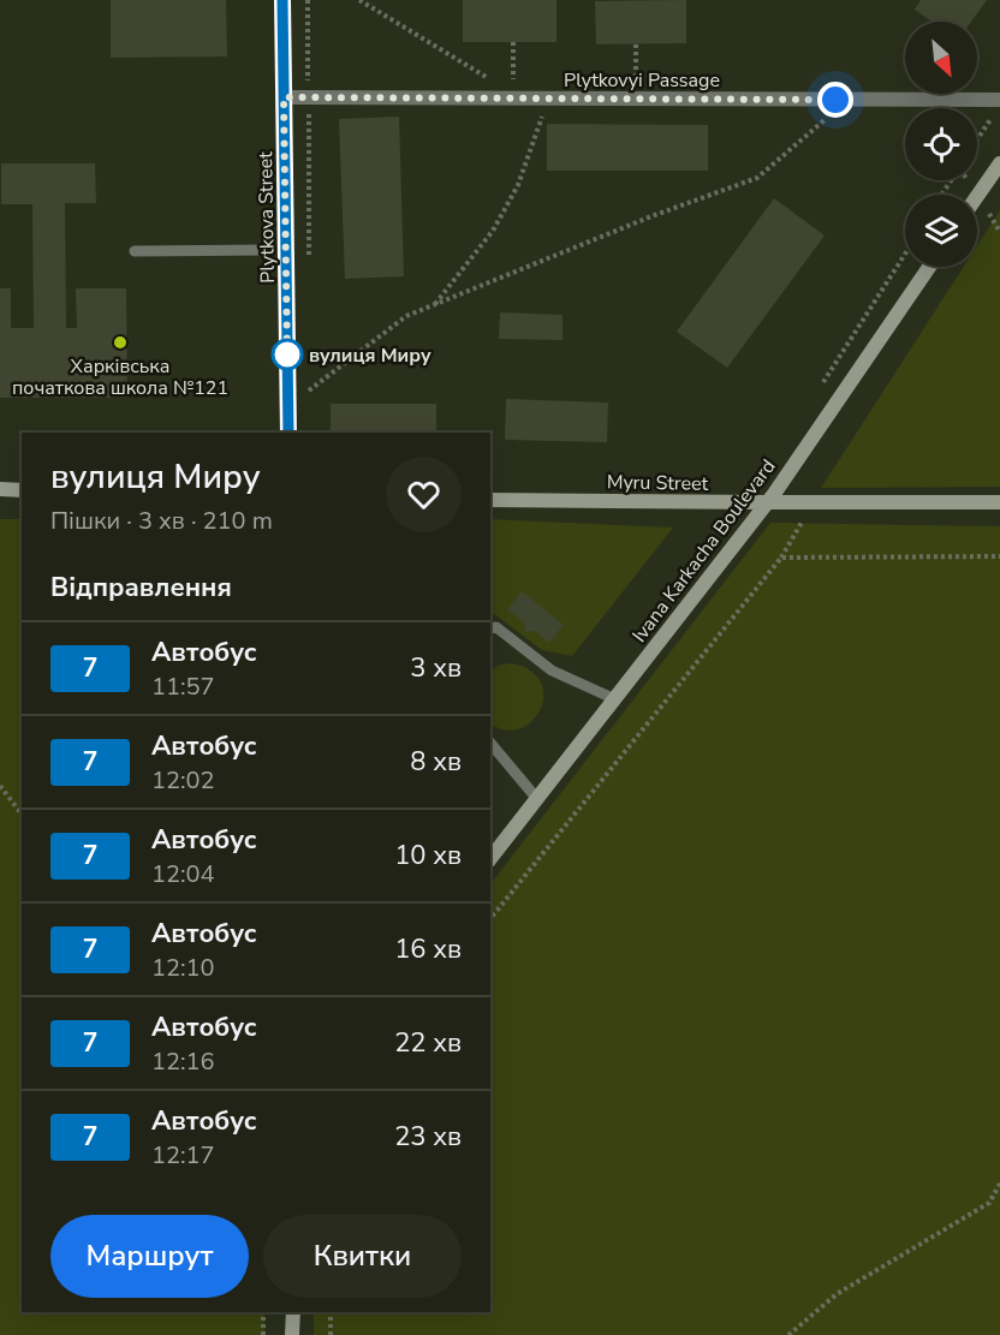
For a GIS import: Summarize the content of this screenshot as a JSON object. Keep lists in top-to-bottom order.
{
  "streets": {
    "street": [
      "Plytkovyi Passage",
      "Plytkova Street",
      "Myru Street",
      "Ivana Karkacha Boulevard"
    ]
  },
  "crossings": [
    ["Plytkovyi Passage", "Plytkova Street"],
    ["Myru Street", "Ivana Karkacha Boulevard"]
  ],
  "places": ["Харківська початкова школа №121", "вулиця Миру"],
  "lines": ["bus line 7"],
  "north": "bottom right",
  "page": {
    "heading": [
      ["вулиця Миру", "Пішки · 3 хв · 210 m"],
      "Відправлення"
    ],
    "list": [
      {
        "mark": "7",
        "name": "Автобус",
        "note": "11:57",
        "value": "3 хв"
      },
      {
        "mark": "7",
        "name": "Автобус",
        "note": "12:02",
        "value": "8 хв"
      },
      {
        "mark": "7",
        "name": "Автобус",
        "note": "12:04",
        "value": "10 хв"
      },
      {
        "mark": "7",
        "name": "Автобус",
        "note": "12:10",
        "value": "16 хв"
      },
      {
        "mark": "7",
        "name": "Автобус",
        "note": "12:16",
        "value": "22 хв"
      },
      {
        "mark": "7",
        "name": "Автобус",
        "note": "12:17",
        "value": "23 хв"
      }
    ],
    "buttons": ["Маршрут", "Квитки"]
  }
}
